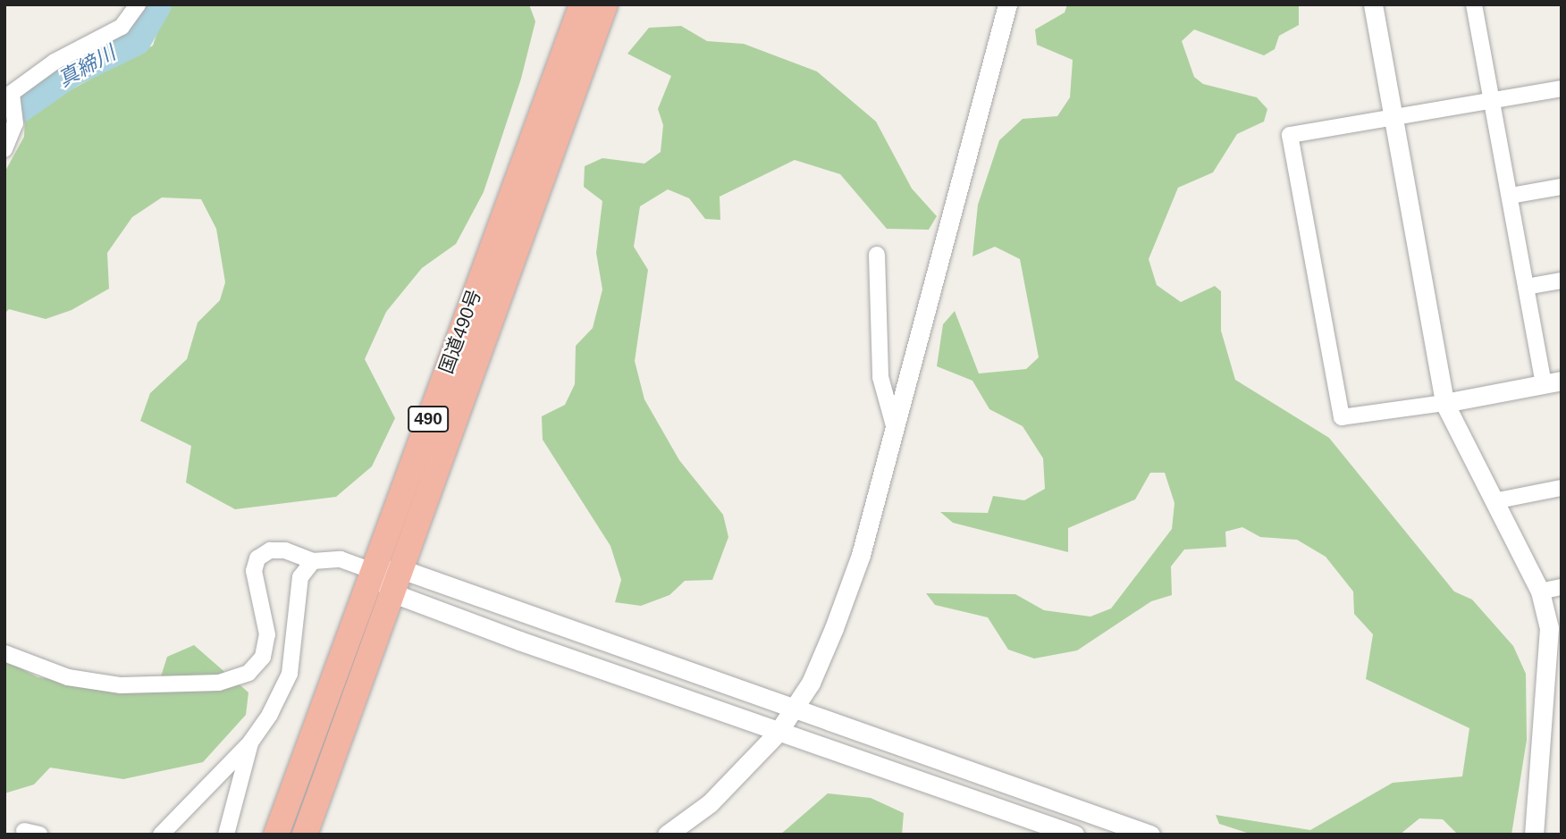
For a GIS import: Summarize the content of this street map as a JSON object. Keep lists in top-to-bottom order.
{
  "streets": {
    "highway": ["国道490号", "490"]
  },
  "water": ["真締川"]
}
